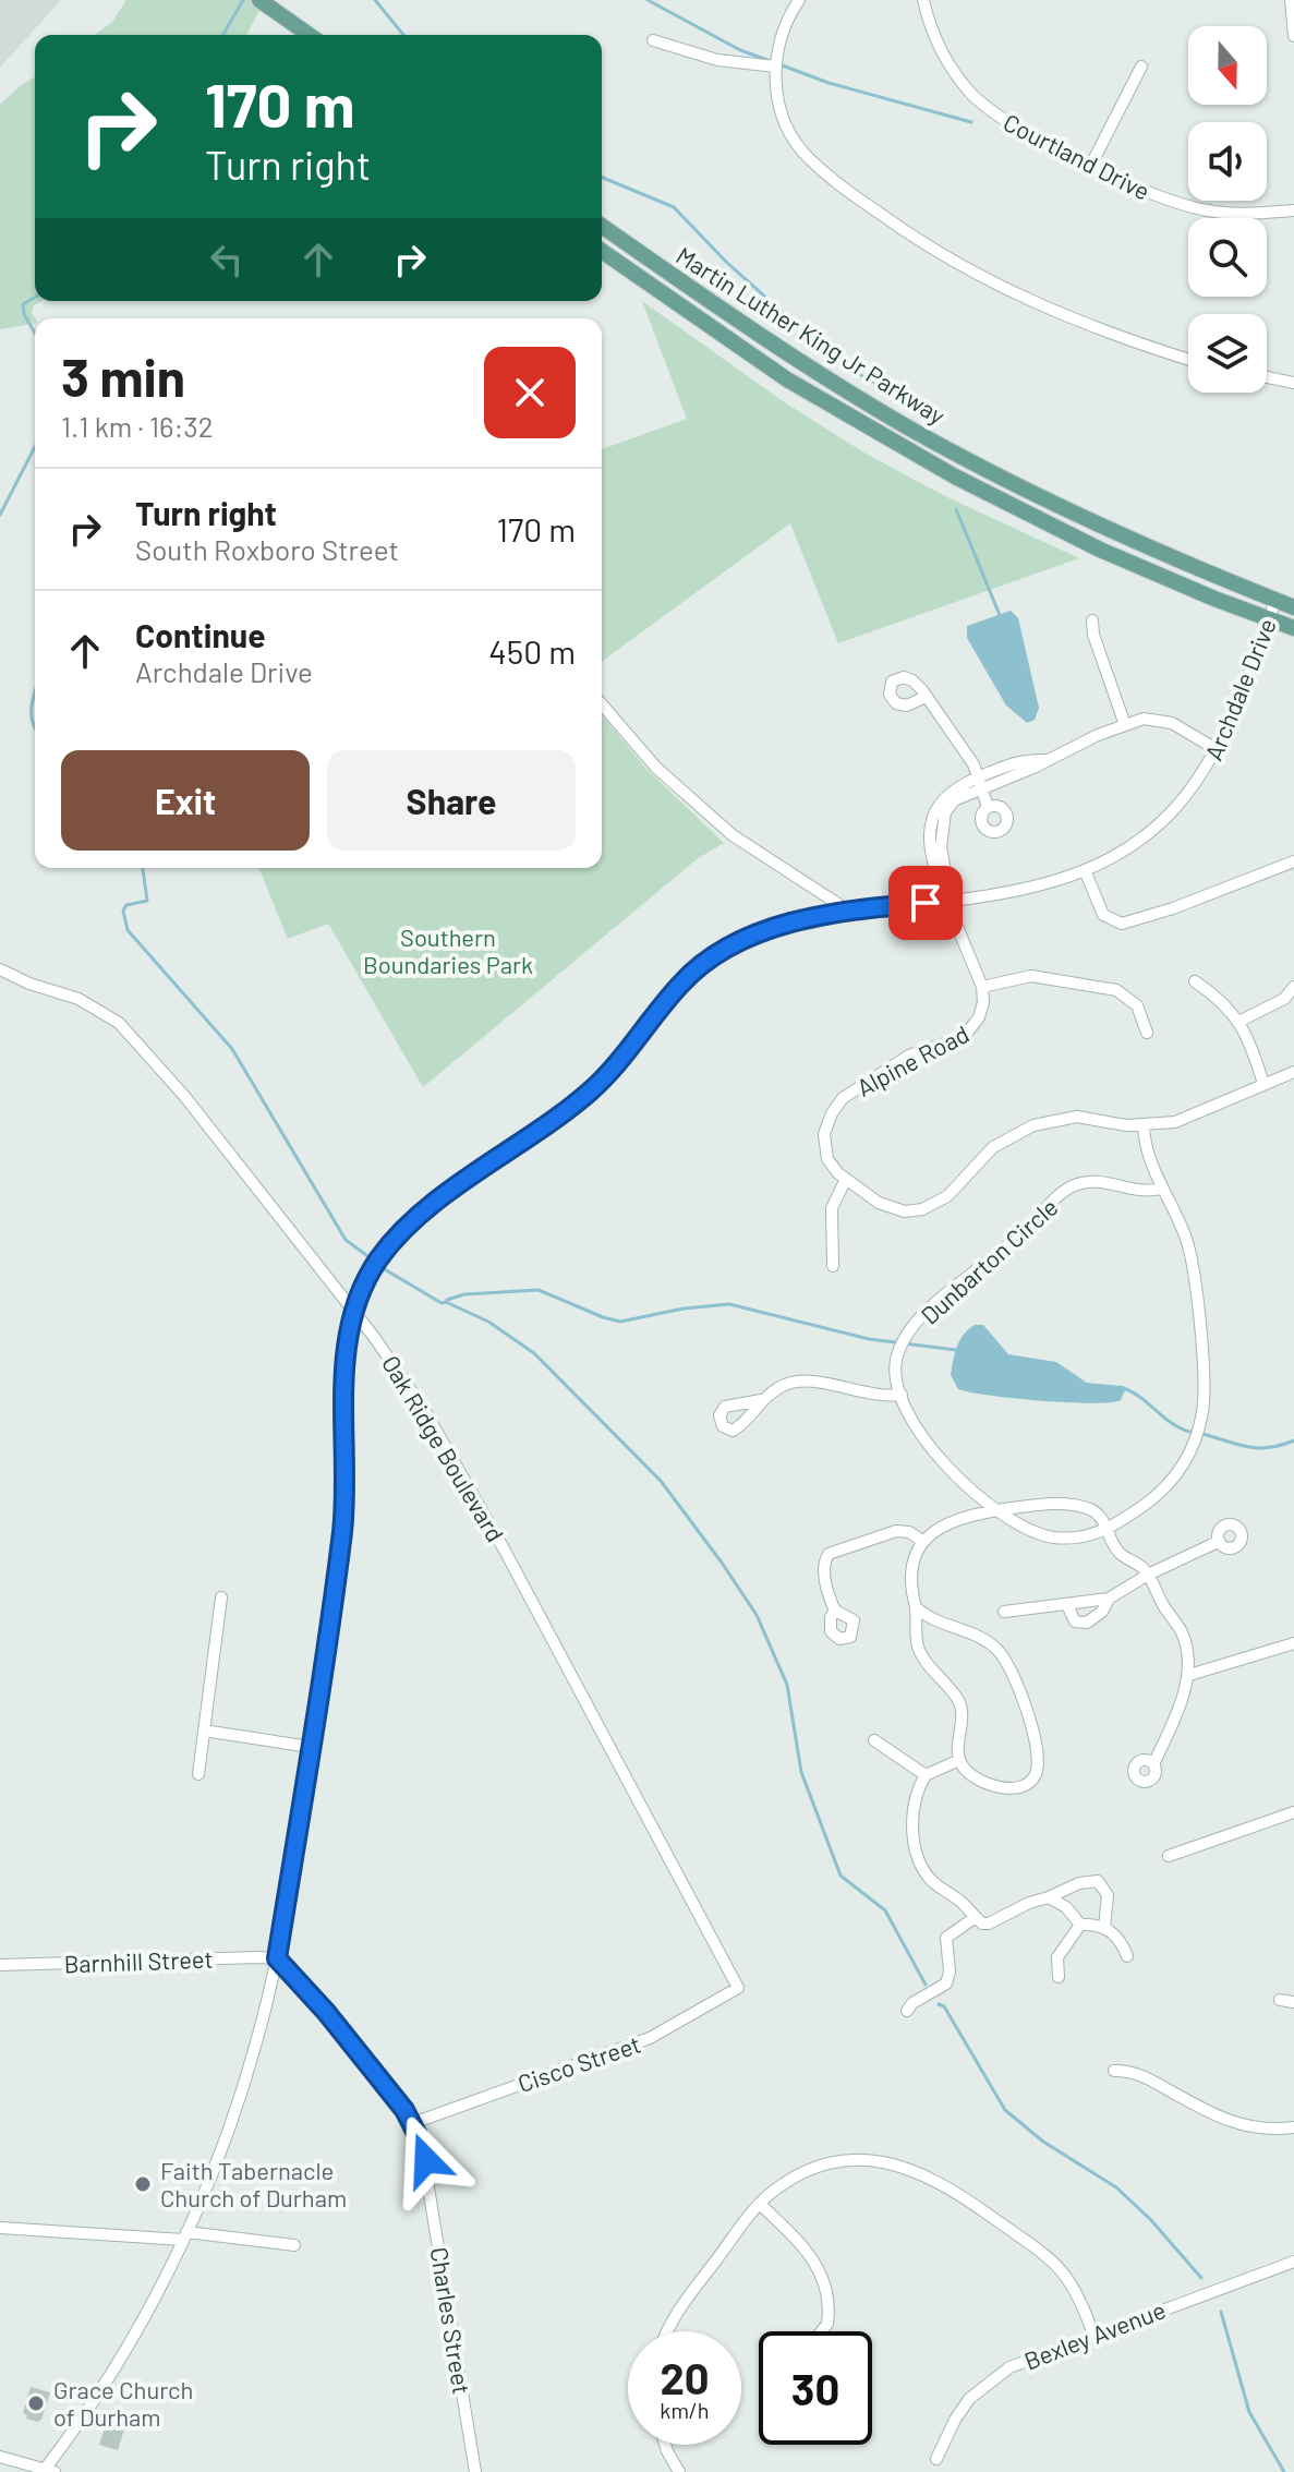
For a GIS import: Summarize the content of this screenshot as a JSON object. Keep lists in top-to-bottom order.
{
  "streets": {
    "main road": ["Martin Luther King Jr Parkway"],
    "street": [
      "Courtland Drive",
      "Archdale Drive",
      "Alpine Road",
      "Dunbarton Circle",
      "Oak Ridge Boulevard",
      "Barnhill Street",
      "Cisco Street",
      "Charles Street",
      "Bexley Avenue"
    ]
  },
  "crossings": [
    ["Martin Luther King Jr Parkway", "Archdale Drive"],
    ["Archdale Drive", "Oak Ridge Boulevard"],
    ["Archdale Drive", "Barnhill Street"],
    ["Archdale Drive", "Charles Street"],
    ["Alpine Road", "Dunbarton Circle"],
    ["Oak Ridge Boulevard", "Cisco Street"],
    ["Barnhill Street", "Charles Street"],
    ["Cisco Street", "Charles Street"]
  ],
  "parks": ["Southern Boundaries Park"],
  "places": ["Faith Tabernacle Church of Durham", "Grace Church of Durham"],
  "north": "bottom",
  "page": {
    "turn": ["170 m", "Turn right"],
    "heading": ["3 min", "1.1 km · 16:32"],
    "list": [
      {
        "name": "Turn right",
        "note": "South Roxboro Street",
        "value": "170 m"
      },
      {
        "name": "Continue",
        "note": "Archdale Drive",
        "value": "450 m"
      }
    ],
    "buttons": ["Exit", "Share"],
    "speed": "20 km/h",
    "limit": "30"
  }
}
